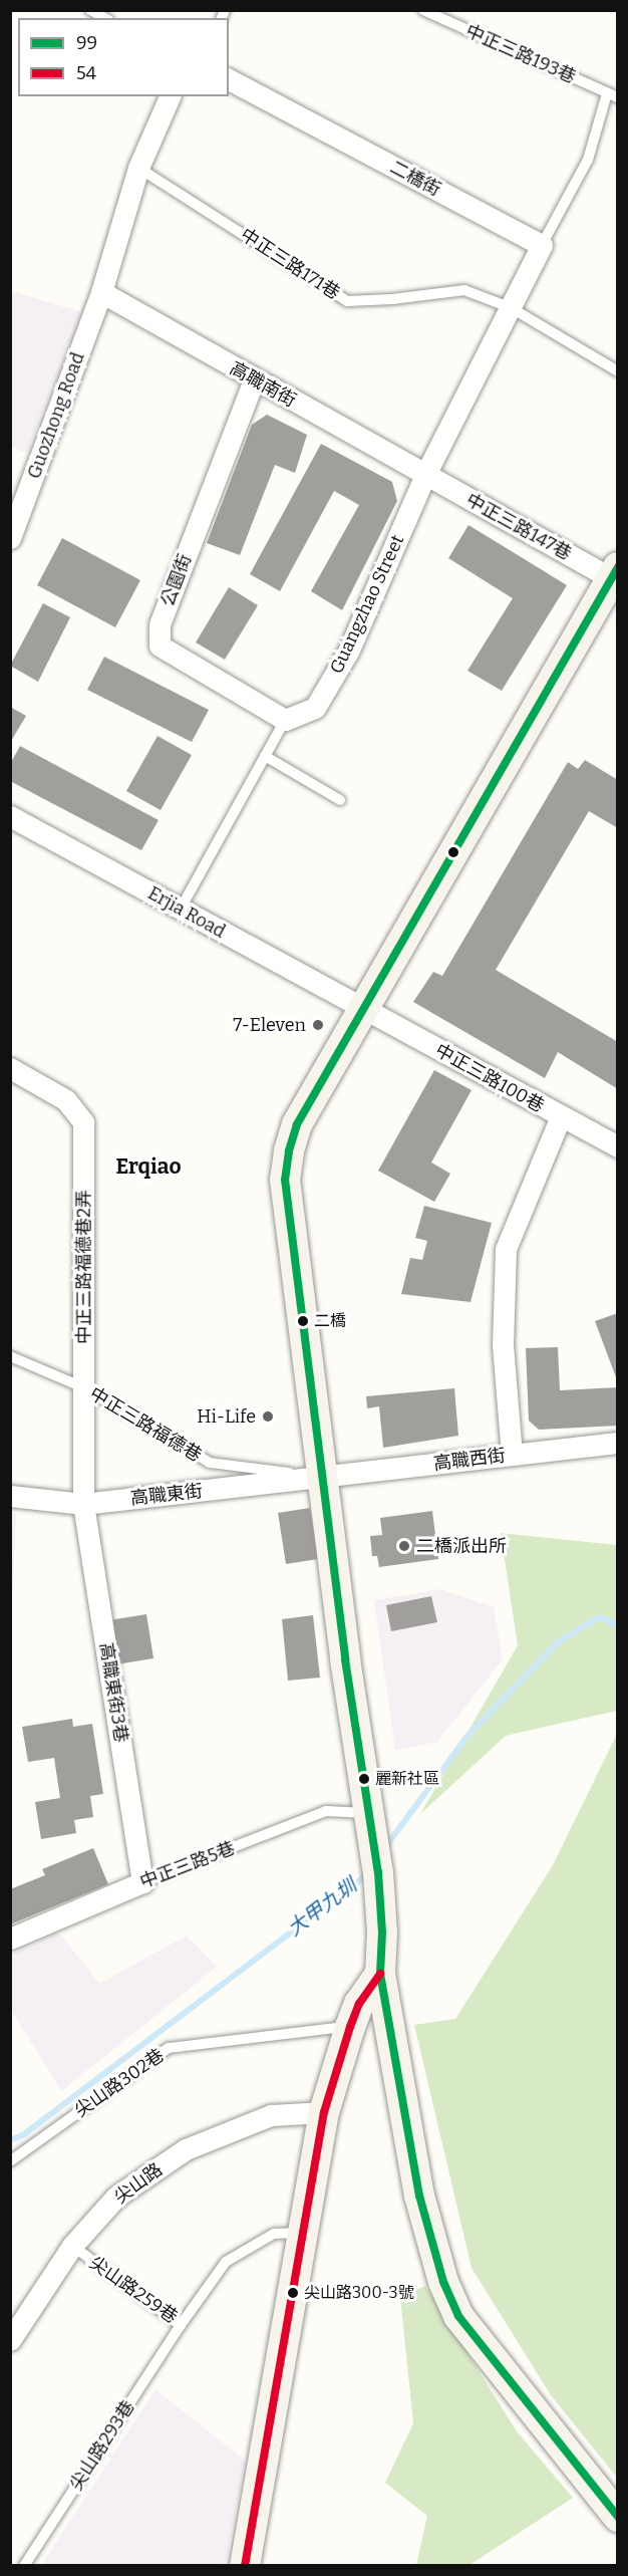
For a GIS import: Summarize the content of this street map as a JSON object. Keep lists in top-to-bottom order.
{
  "streets": {
    "street": [
      "二橋街",
      "高職南街",
      "Guozhong Road",
      "中正三路147巷",
      "公園街",
      "Guangzhao Street",
      "Erjia Road",
      "中正三路100巷",
      "中正三路福德巷2弄",
      "高職西街",
      "高職東街",
      "高職東街3巷",
      "中正三路5巷",
      "尖山路"
    ],
    "lane": [
      "中正三路193巷",
      "中正三路171巷",
      "中正三路福德巷",
      "尖山路302巷",
      "尖山路259巷",
      "尖山路293巷"
    ]
  },
  "crossings": [
    ["中正三路171巷", "Guozhong Road"],
    ["中正三路171巷", "Guangzhao Street"],
    ["高職南街", "Guozhong Road"],
    ["高職南街", "中正三路147巷"],
    ["高職南街", "公園街"],
    ["高職南街", "Guangzhao Street"],
    ["中正三路147巷", "Guangzhao Street"],
    ["公園街", "Guangzhao Street"],
    ["Erjia Road", "中正三路100巷"],
    ["中正三路福德巷2弄", "中正三路福德巷"],
    ["中正三路福德巷2弄", "高職東街"],
    ["中正三路福德巷2弄", "高職東街3巷"],
    ["中正三路福德巷", "高職西街"],
    ["中正三路福德巷", "高職東街"],
    ["高職西街", "高職東街"],
    ["高職東街", "高職東街3巷"],
    ["高職東街3巷", "中正三路5巷"],
    ["尖山路", "尖山路259巷"],
    ["尖山路259巷", "尖山路293巷"]
  ],
  "districts": ["Erqiao"],
  "water": ["大甲九圳"],
  "places": [
    "7-Eleven",
    "二橋",
    "Hi-Life",
    "二橋派出所",
    "麗新社區",
    "尖山路300-3號"
  ],
  "lines": ["transit line 99", "transit line 54"],
  "legend": ["99", "54"]
}
